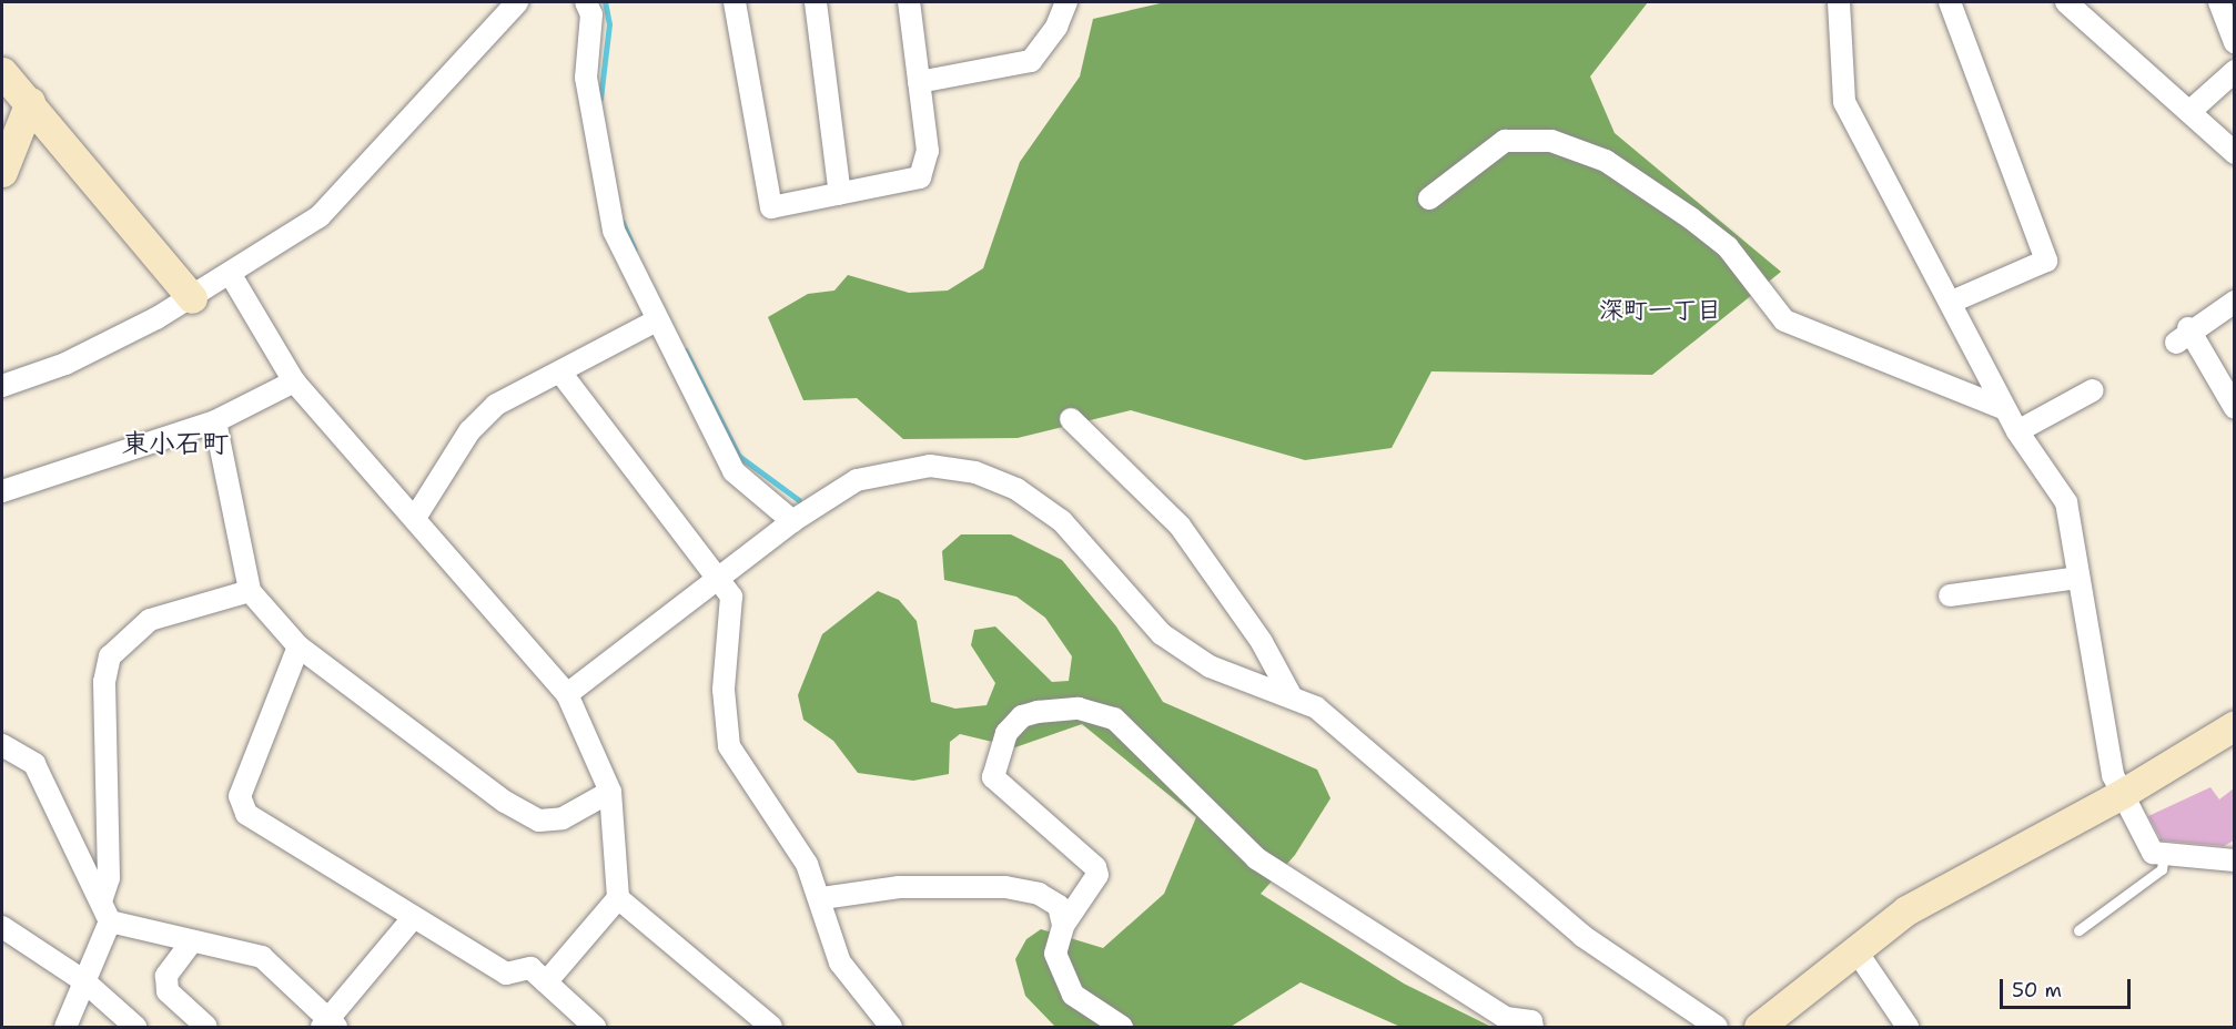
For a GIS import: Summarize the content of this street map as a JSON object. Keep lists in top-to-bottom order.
{
  "districts": ["深町一丁目", "東小石町"],
  "scale_bar": "50 m"
}
